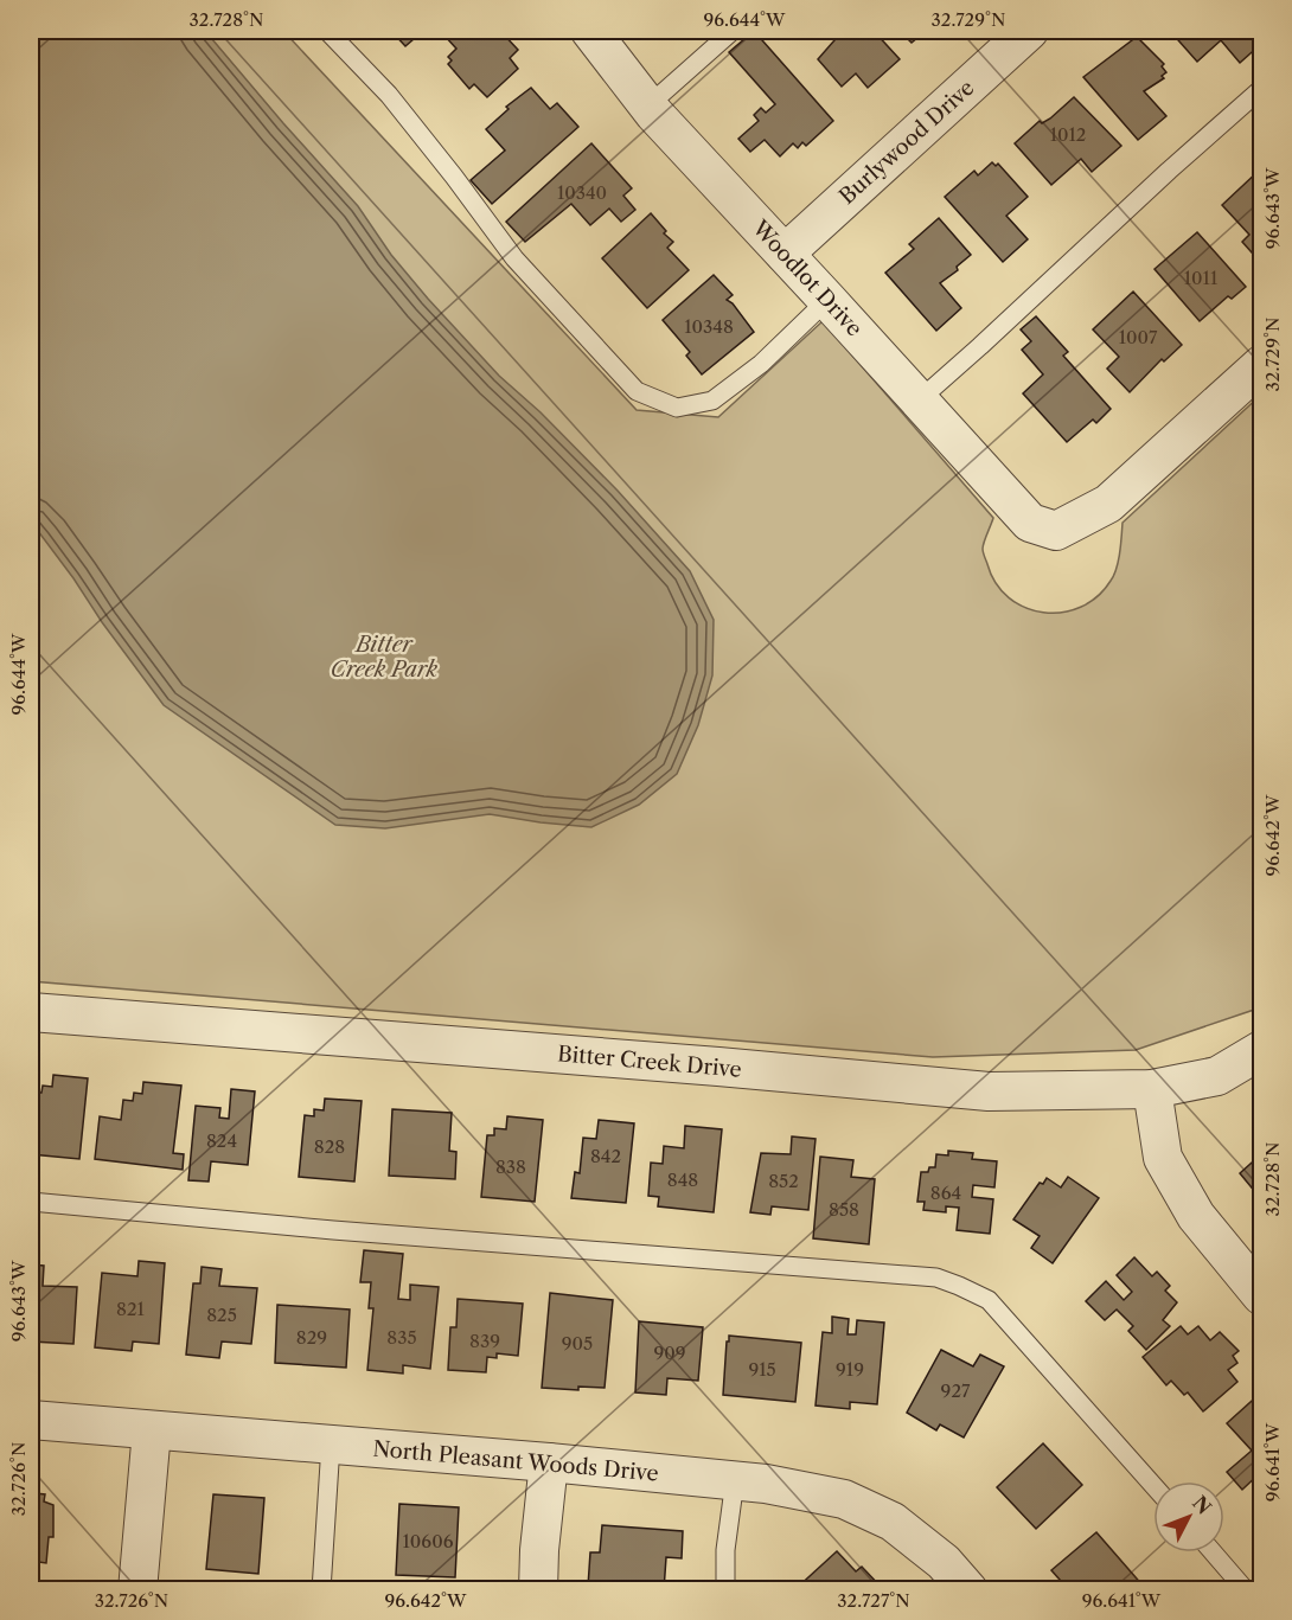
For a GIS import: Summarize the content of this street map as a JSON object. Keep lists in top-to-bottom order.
{
  "streets": {
    "street": [
      "Burlywood Drive",
      "Woodlot Drive",
      "Bitter Creek Drive",
      "North Pleasant Woods Drive"
    ]
  },
  "crossings": [
    ["Burlywood Drive", "Woodlot Drive"]
  ],
  "parks": ["Bitter Creek Park"],
  "house_numbers": [
    "1012",
    "10340",
    "1011",
    "10348",
    "1007",
    "824",
    "828",
    "842",
    "838",
    "848",
    "852",
    "864",
    "858",
    "821",
    "825",
    "829",
    "835",
    "839",
    "905",
    "909",
    "915",
    "919",
    "927",
    "10606"
  ],
  "north": "top right",
  "coordinates": [
    "32.728°N",
    "96.644°W",
    "32.729°N",
    "96.643°W",
    "96.642°W",
    "96.641°W",
    "32.726°N",
    "32.727°N"
  ]
}
